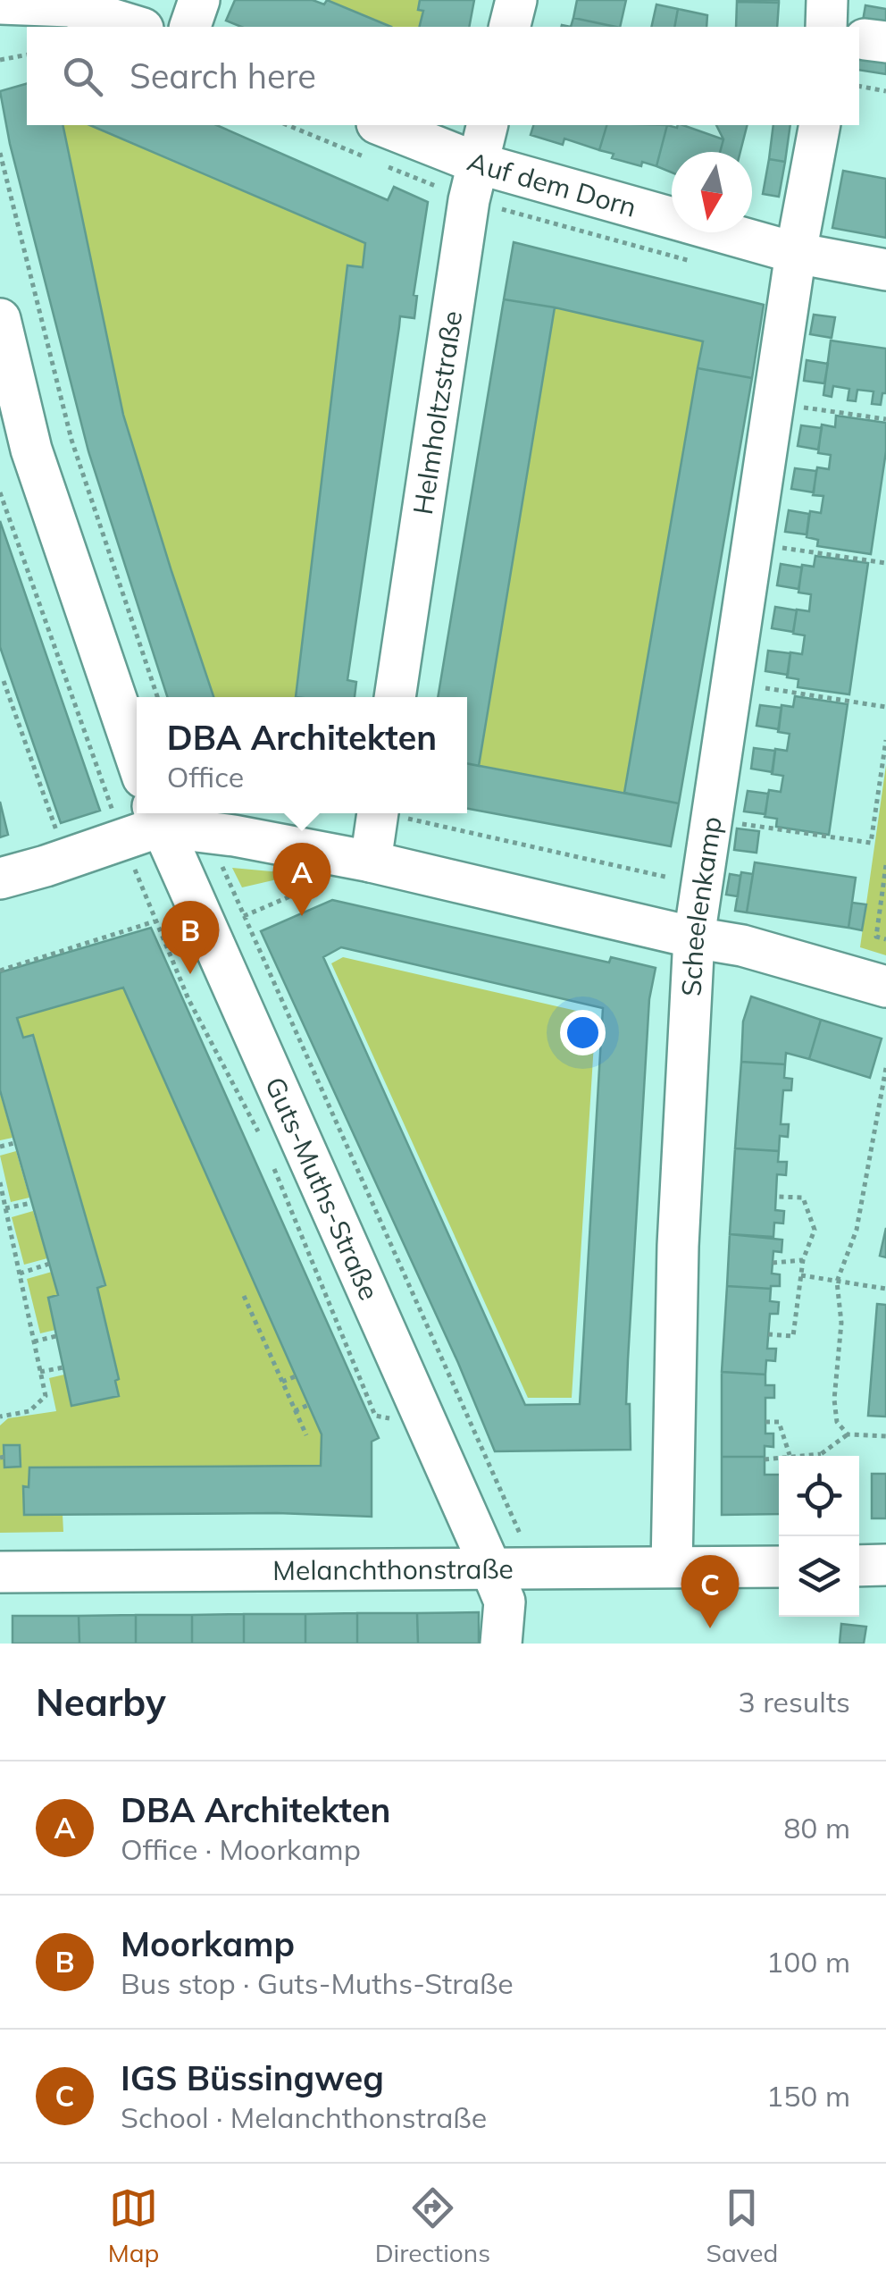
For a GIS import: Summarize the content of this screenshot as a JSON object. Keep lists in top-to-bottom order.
{
  "streets": {
    "street": [
      "Auf dem Dorn",
      "Helmholtzstraße",
      "Scheelenkamp",
      "Guts-Muths-Straße",
      "Melanchthonstraße"
    ]
  },
  "crossings": [
    ["Auf dem Dorn", "Helmholtzstraße"],
    ["Auf dem Dorn", "Scheelenkamp"],
    ["Scheelenkamp", "Melanchthonstraße"],
    ["Guts-Muths-Straße", "Melanchthonstraße"]
  ],
  "north": "bottom",
  "page": {
    "search": "Search here",
    "popup": ["DBA Architekten", "Office"],
    "pins": ["A", "B", "C"],
    "heading": ["Nearby", "3 results"],
    "list": [
      {
        "mark": "A",
        "name": "DBA Architekten",
        "note": "Office · Moorkamp",
        "value": "80 m"
      },
      {
        "mark": "B",
        "name": "Moorkamp",
        "note": "Bus stop · Guts-Muths-Straße",
        "value": "100 m"
      },
      {
        "mark": "C",
        "name": "IGS Büssingweg",
        "note": "School · Melanchthonstraße",
        "value": "150 m"
      }
    ],
    "nav": ["Map", "Directions", "Saved"]
  }
}
